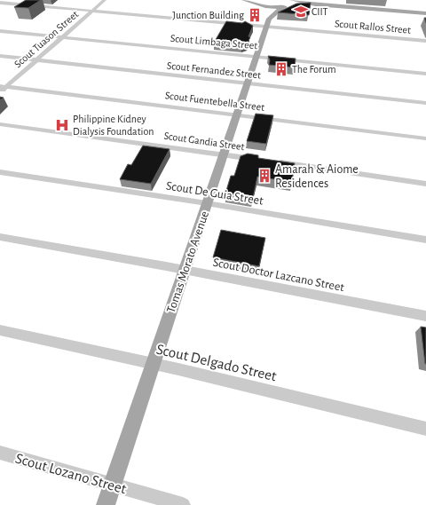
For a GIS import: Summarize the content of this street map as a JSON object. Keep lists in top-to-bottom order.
{
  "streets": {
    "main road": ["Tomas Morato Avenue"],
    "street": [
      "Scout Rallos Street",
      "Scout Tuason Street",
      "Scout Limbaga Street",
      "Scout Fernandez Street",
      "Scout Fuentebella Street",
      "Scout Gandia Street",
      "Scout De Guia Street",
      "Scout Doctor Lazcano Street",
      "Scout Delgado Street",
      "Scout Lozano Street"
    ]
  },
  "crossings": [
    ["Scout Rallos Street", "Scout Tuason Street"],
    ["Scout Rallos Street", "Tomas Morato Avenue"],
    ["Scout Tuason Street", "Scout Limbaga Street"],
    ["Scout Tuason Street", "Scout Fernandez Street"],
    ["Scout Tuason Street", "Scout Fuentebella Street"],
    ["Scout Limbaga Street", "Tomas Morato Avenue"],
    ["Scout Fernandez Street", "Tomas Morato Avenue"],
    ["Scout Fuentebella Street", "Tomas Morato Avenue"],
    ["Scout Gandia Street", "Tomas Morato Avenue"],
    ["Scout De Guia Street", "Tomas Morato Avenue"],
    ["Tomas Morato Avenue", "Scout Doctor Lazcano Street"],
    ["Tomas Morato Avenue", "Scout Delgado Street"],
    ["Tomas Morato Avenue", "Scout Lozano Street"]
  ],
  "places": {
    "school or university": ["CIIT"],
    "building": ["Junction Building", "The Forum", "Amarah & Aiome Residences"],
    "hospital": ["Philippine Kidney Dialysis Foundation"]
  }
}
